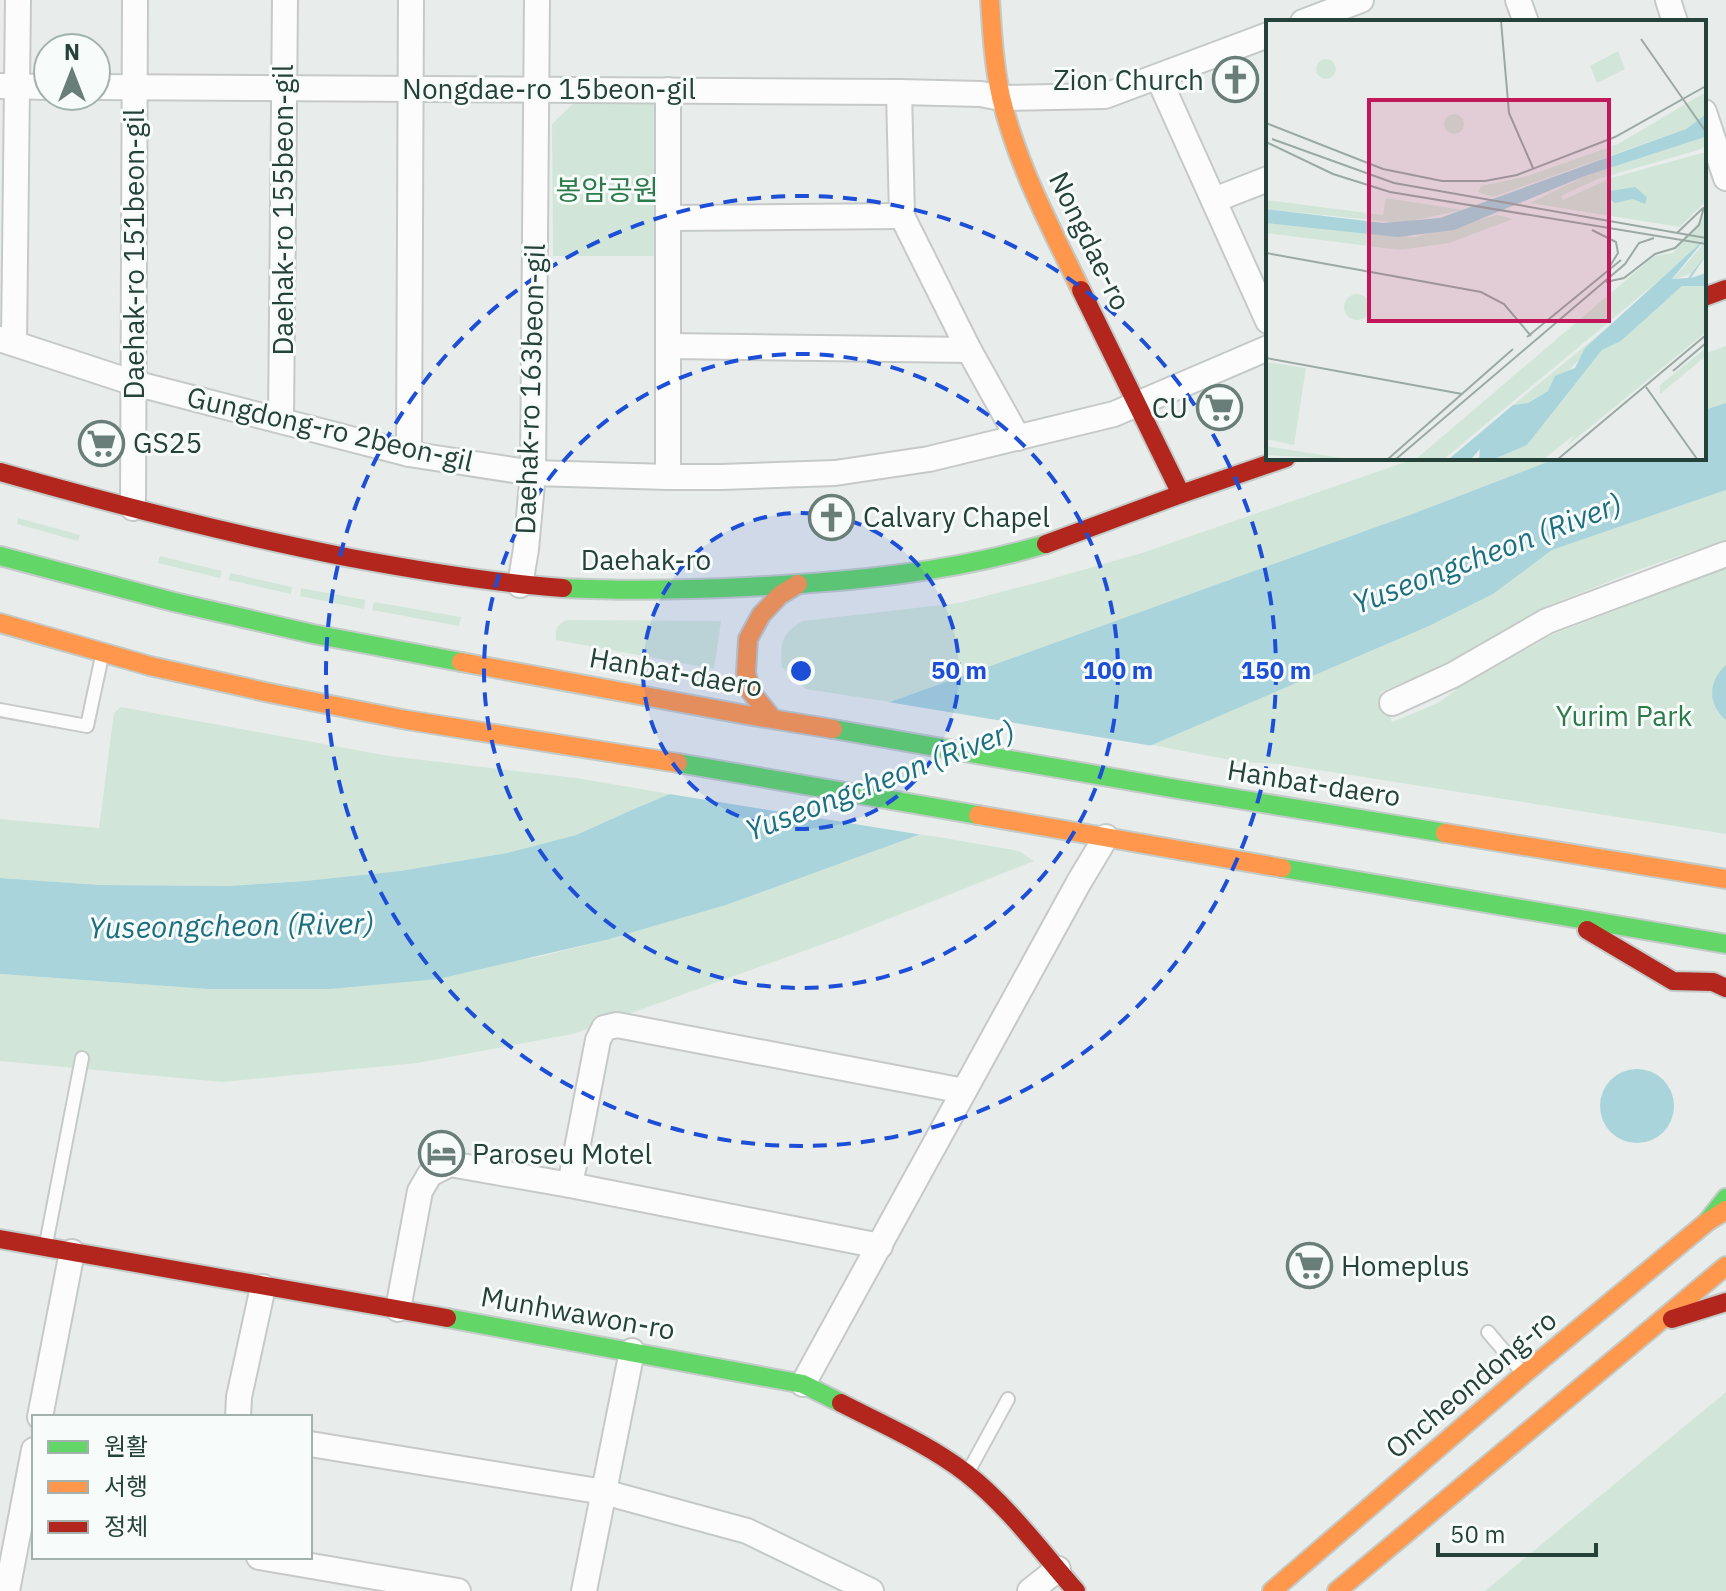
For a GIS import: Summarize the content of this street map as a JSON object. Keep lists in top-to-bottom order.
{
  "streets": {
    "main road": [
      "Nongdae-ro",
      "Daehak-ro",
      "Hanbat-daero",
      "Munhwawon-ro",
      "Oncheondong-ro"
    ],
    "street": [
      "Nongdae-ro 15beon-gil",
      "Daehak-ro 155beon-gil",
      "Daehak-ro 151beon-gil",
      "Daehak-ro 163beon-gil",
      "Gungdong-ro 2beon-gil"
    ]
  },
  "crossings": [
    ["Nongdae-ro 15beon-gil", "Daehak-ro 155beon-gil"],
    ["Nongdae-ro 15beon-gil", "Nongdae-ro"],
    ["Nongdae-ro 15beon-gil", "Daehak-ro 151beon-gil"],
    ["Nongdae-ro 15beon-gil", "Daehak-ro 163beon-gil"],
    ["Daehak-ro 155beon-gil", "Gungdong-ro 2beon-gil"],
    ["Nongdae-ro", "Gungdong-ro 2beon-gil"],
    ["Nongdae-ro", "Daehak-ro"],
    ["Daehak-ro 151beon-gil", "Gungdong-ro 2beon-gil"],
    ["Daehak-ro 151beon-gil", "Daehak-ro"],
    ["Daehak-ro 163beon-gil", "Gungdong-ro 2beon-gil"],
    ["Daehak-ro 163beon-gil", "Daehak-ro"]
  ],
  "water": ["Yuseongcheon (River)"],
  "parks": ["봉암공원", "Yurim Park"],
  "places": {
    "church": ["Zion Church", "Calvary Chapel"],
    "supermarket": ["CU", "GS25", "Homeplus"],
    "hotel": ["Paroseu Motel"]
  },
  "legend": ["원활", "서행", "정체"],
  "scale_bar": "50 m",
  "north": "top",
  "rings": ["50 m", "100 m", "150 m"]
}
